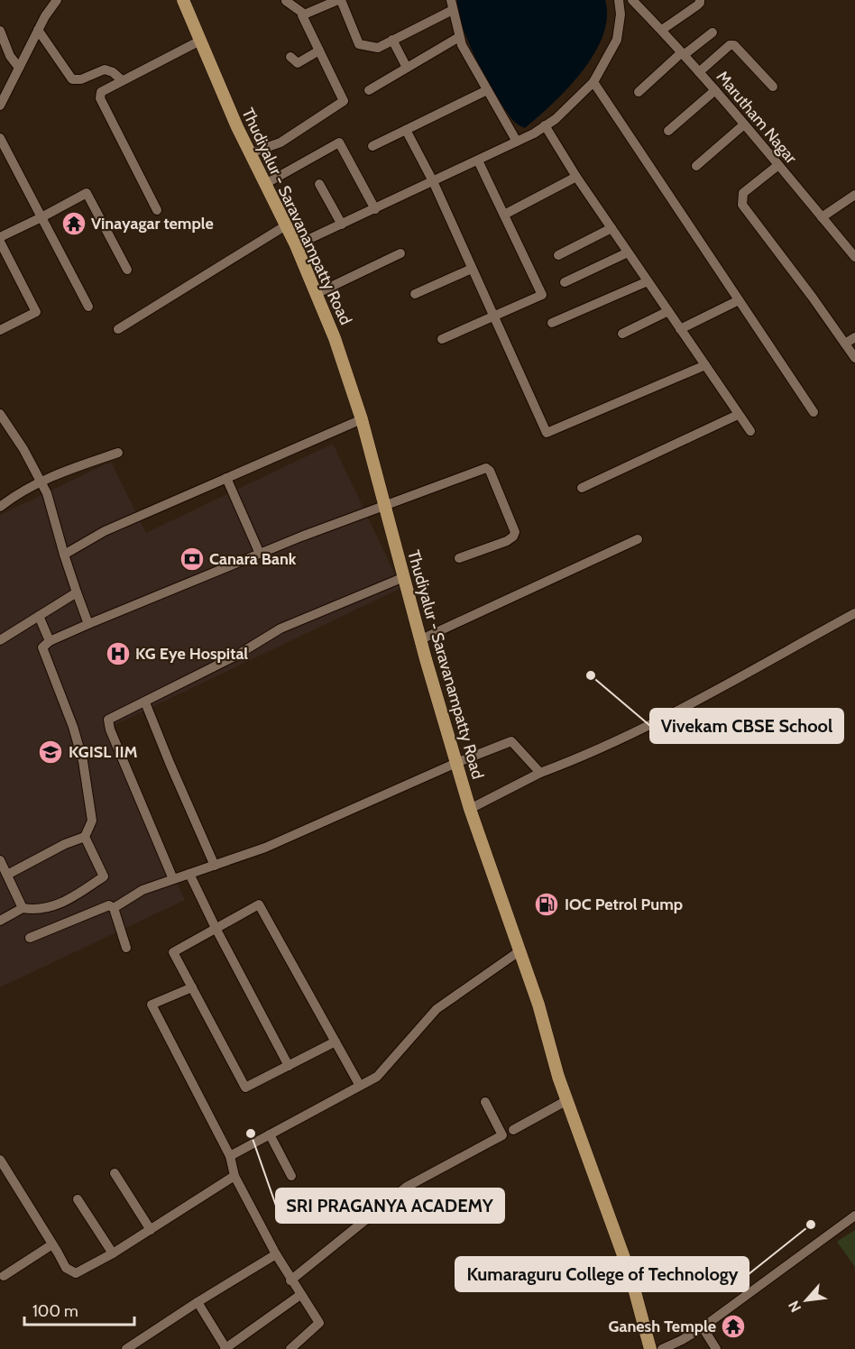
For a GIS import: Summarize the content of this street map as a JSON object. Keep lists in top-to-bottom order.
{
  "streets": {
    "main road": ["Thudiyalur - Saravanampatty Road"],
    "street": ["Marutham Nagar"]
  },
  "places": {
    "temple": ["Vinayagar temple", "Ganesh Temple"],
    "bank": ["Canara Bank"],
    "hospital": ["KG Eye Hospital"],
    "other": ["Vivekam CBSE School", "SRI PRAGANYA ACADEMY", "Kumaraguru College of Technology"],
    "school or university": ["KGISL IIM"],
    "fuel station": ["IOC Petrol Pump"]
  },
  "scale_bar": "100 m",
  "north": "bottom left"
}
